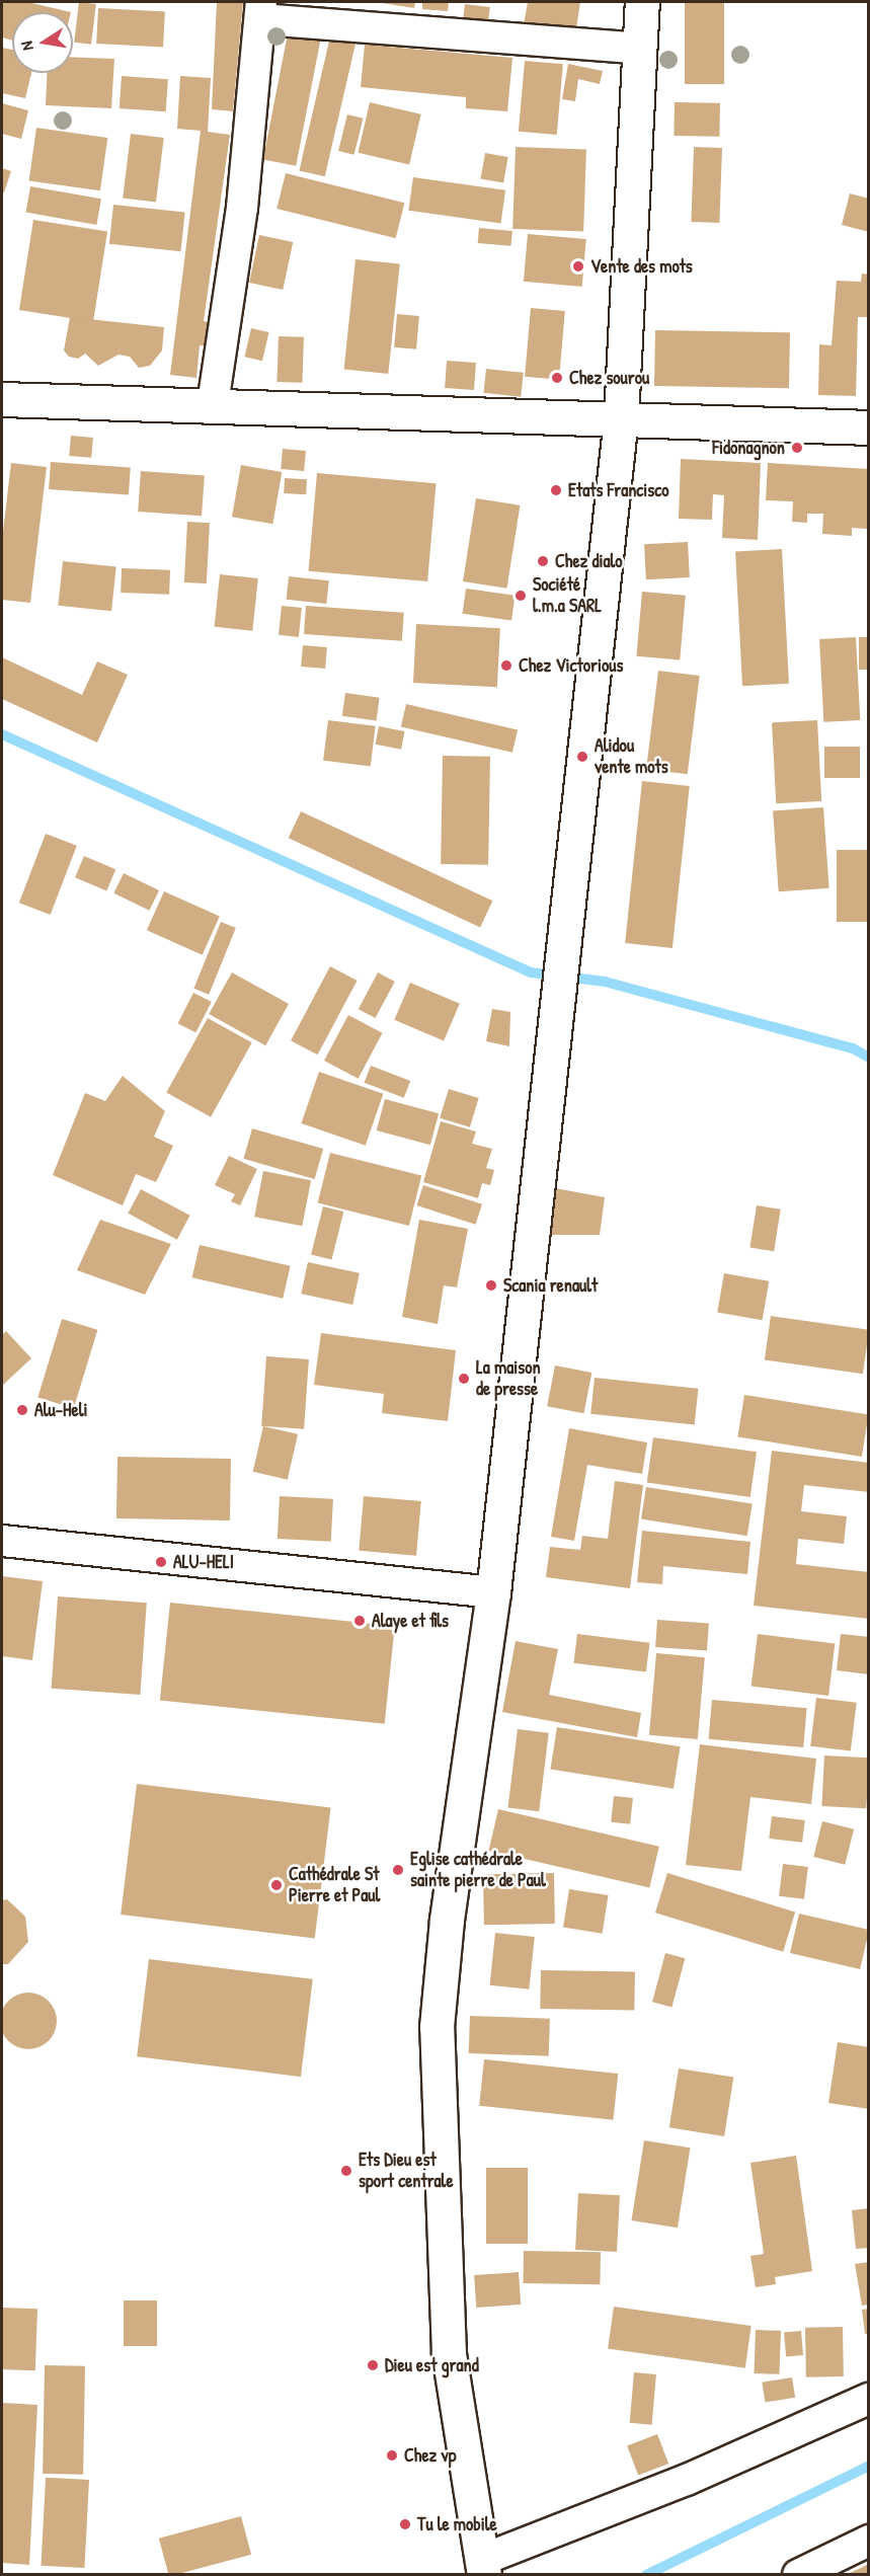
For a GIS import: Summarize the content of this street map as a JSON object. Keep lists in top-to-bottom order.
{
  "places": [
    "Vente des mots",
    "Chez sourou",
    "Fidonagnon",
    "Etats Francisco",
    "Chez dialo",
    "Société l.m.a SARL",
    "Chez Victorious",
    "Alidou vente mots",
    "Scania renault",
    "La maison de presse",
    "Alu-Heli",
    "ALU-HELI",
    "Alaye et fils",
    "Eglise cathédrale sainte pierre de Paul",
    "Cathédrale St Pierre et Paul",
    "Ets Dieu est sport centrale",
    "Dieu est grand",
    "Chez vp",
    "Tu le mobile"
  ],
  "north": "left"
}
